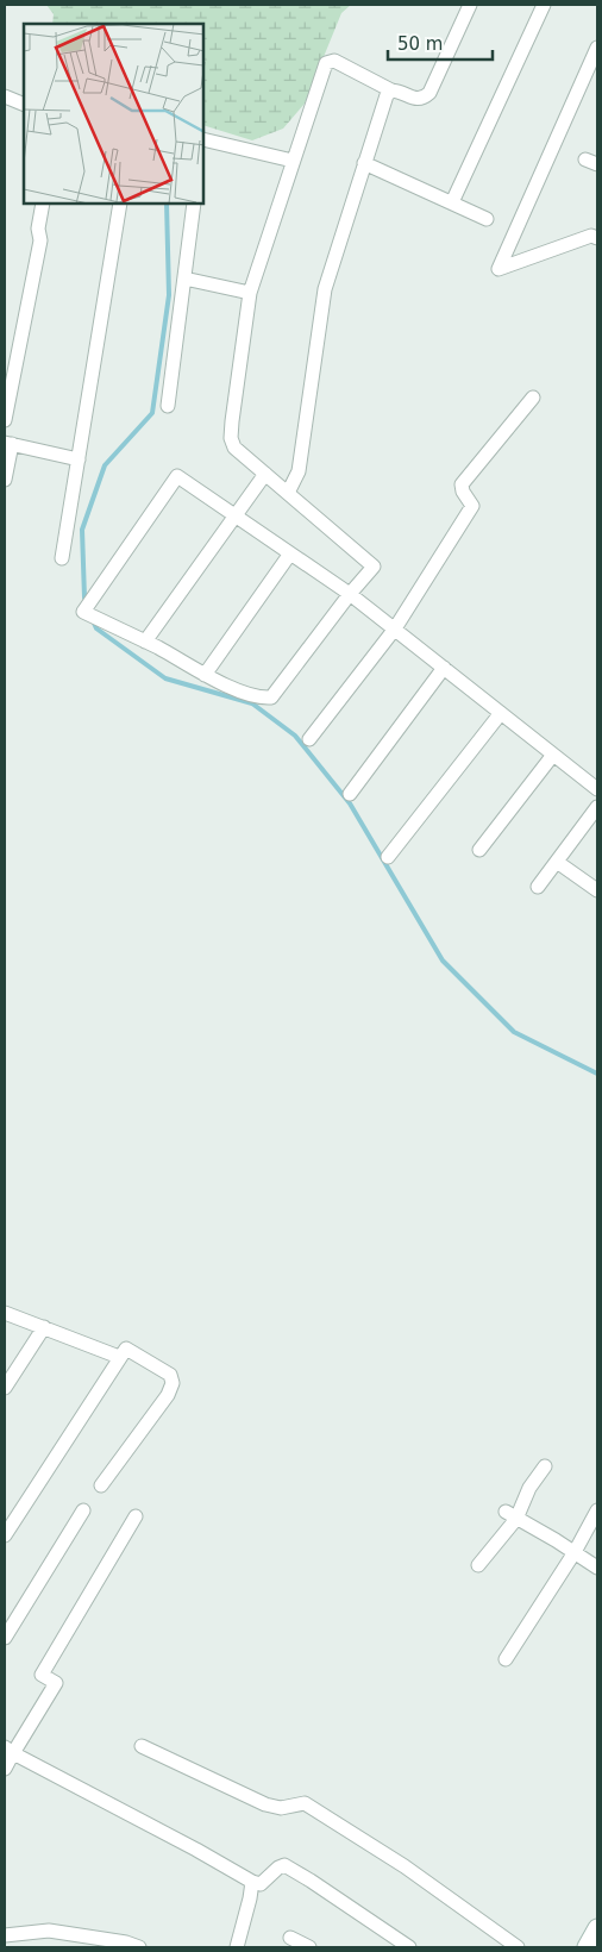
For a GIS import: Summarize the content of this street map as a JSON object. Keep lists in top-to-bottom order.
{
  "scale_bar": "50 m"
}
